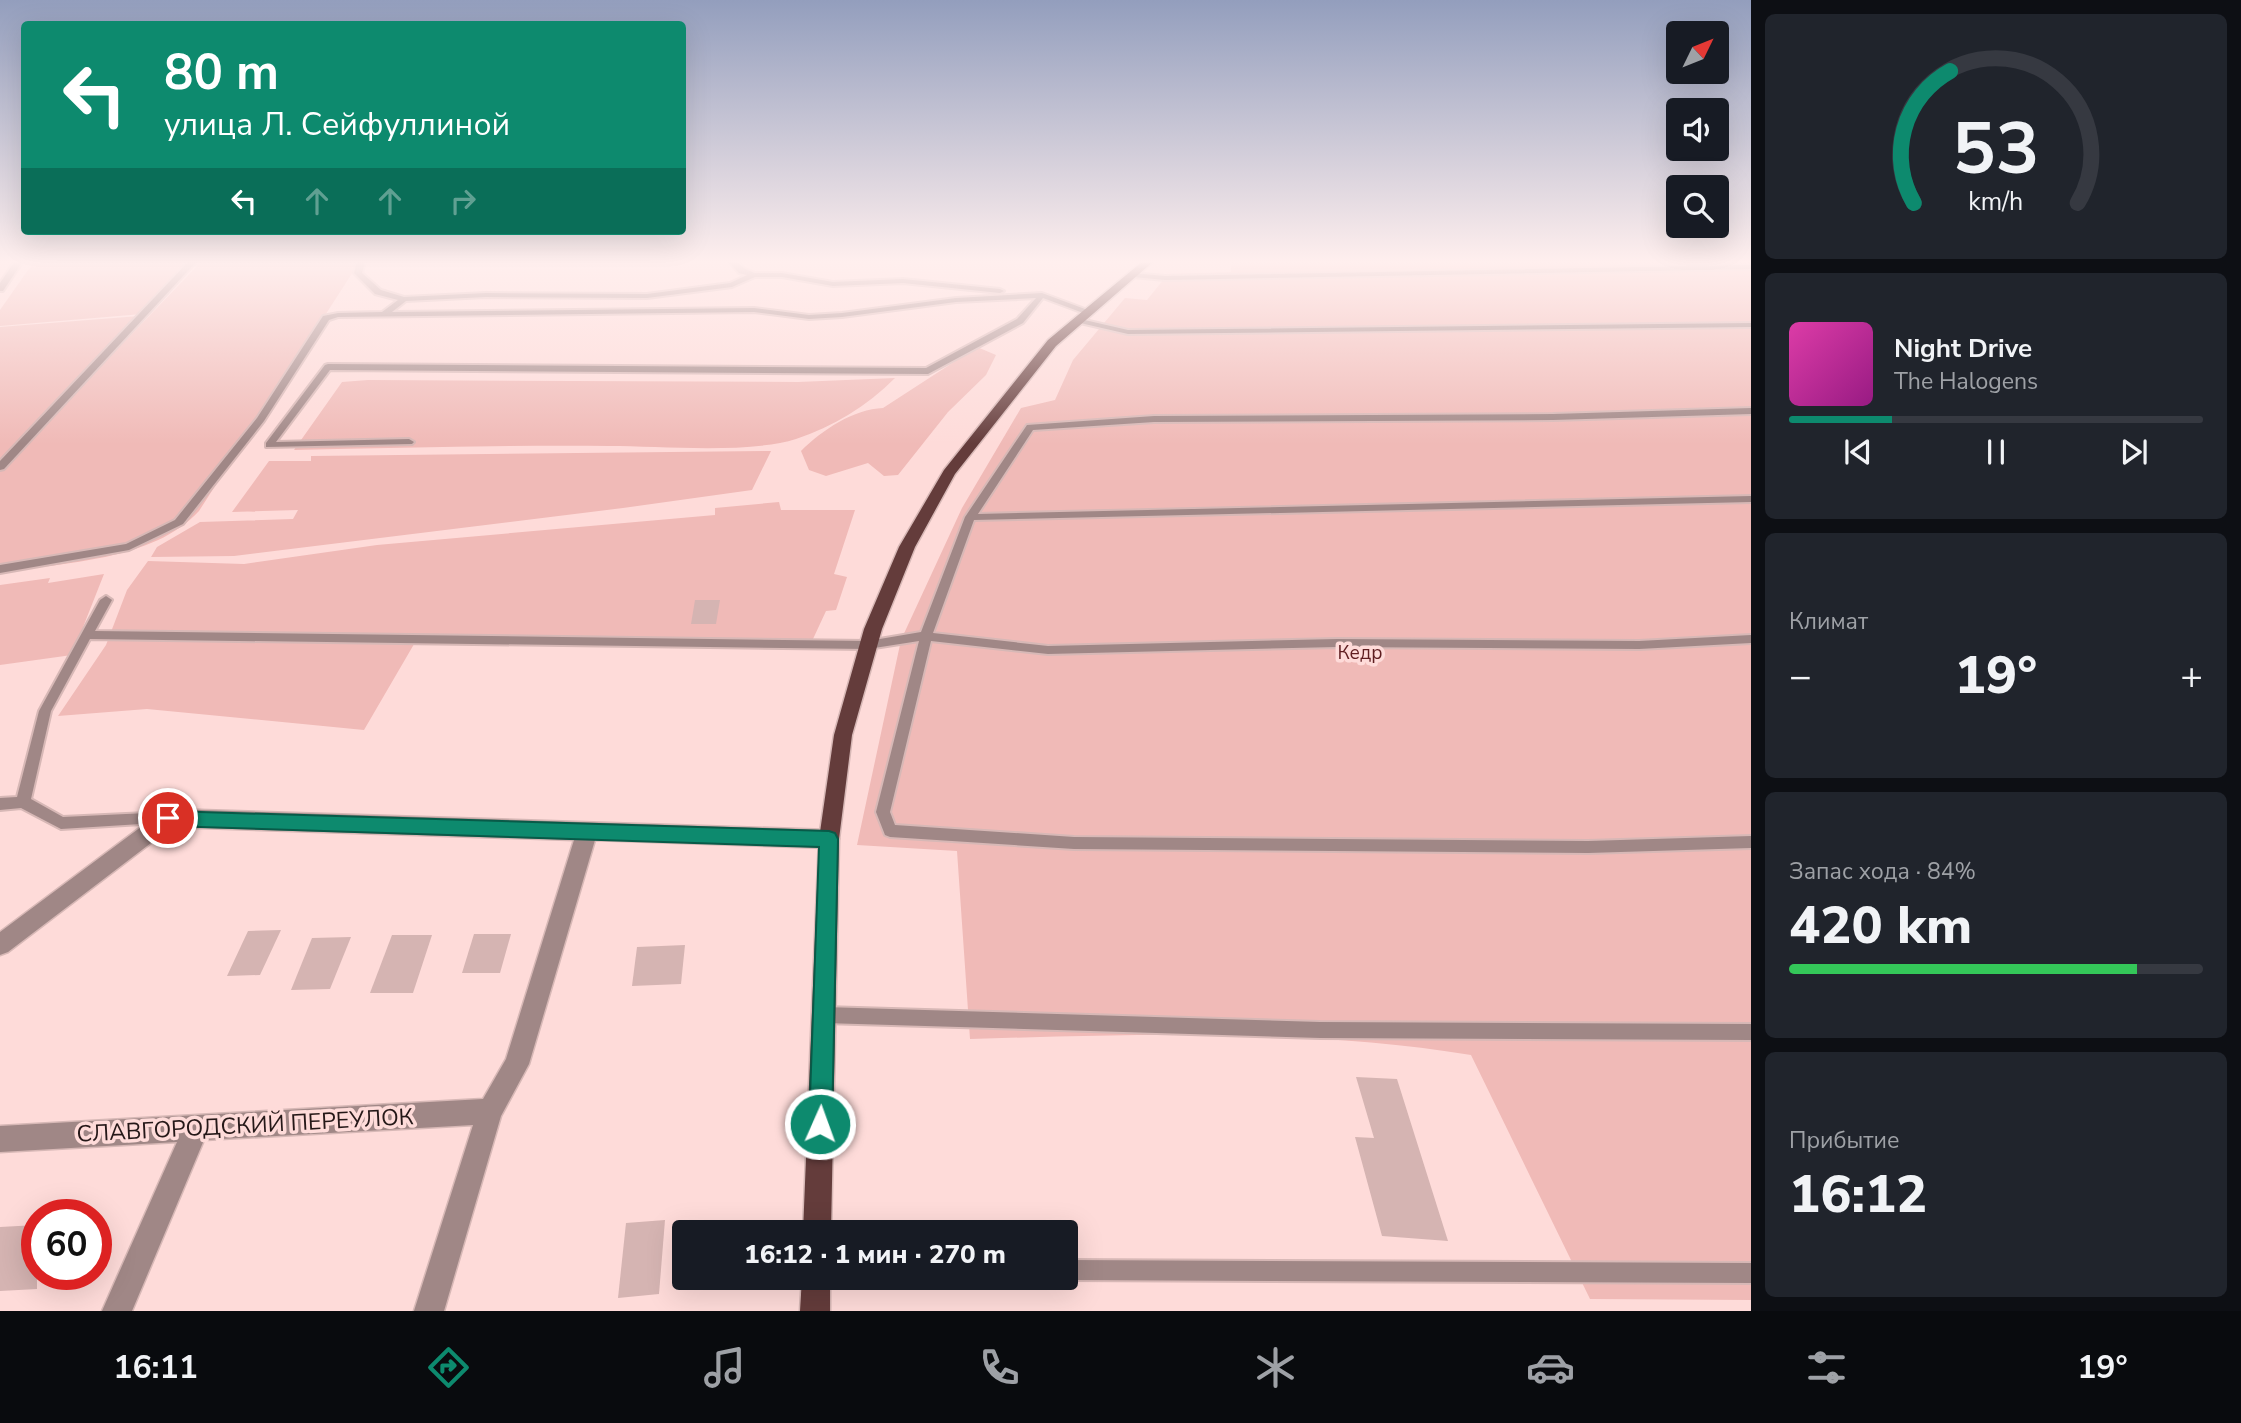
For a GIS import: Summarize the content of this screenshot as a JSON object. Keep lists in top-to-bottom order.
{
  "streets": {
    "street": ["СЛАВГОРОДСКИЙ ПЕРЕУЛОК"]
  },
  "parks": ["Кедр"],
  "north": "top right",
  "page": {
    "turn": ["80 m", "улица Л. Сейфуллиной"],
    "song": ["Night Drive", "The Halogens"],
    "tile": [
      "Климат",
      ["Запас хода · 84%", "420 km"],
      ["Прибытие", "16:12"]
    ],
    "heat": ["−", "19°", "+"],
    "limit": "60",
    "trip": "16:12 · 1 мин · 270 m",
    "tabs": ["16:11", "19°"],
    "gauge": ["53", "km/h"]
  }
}
